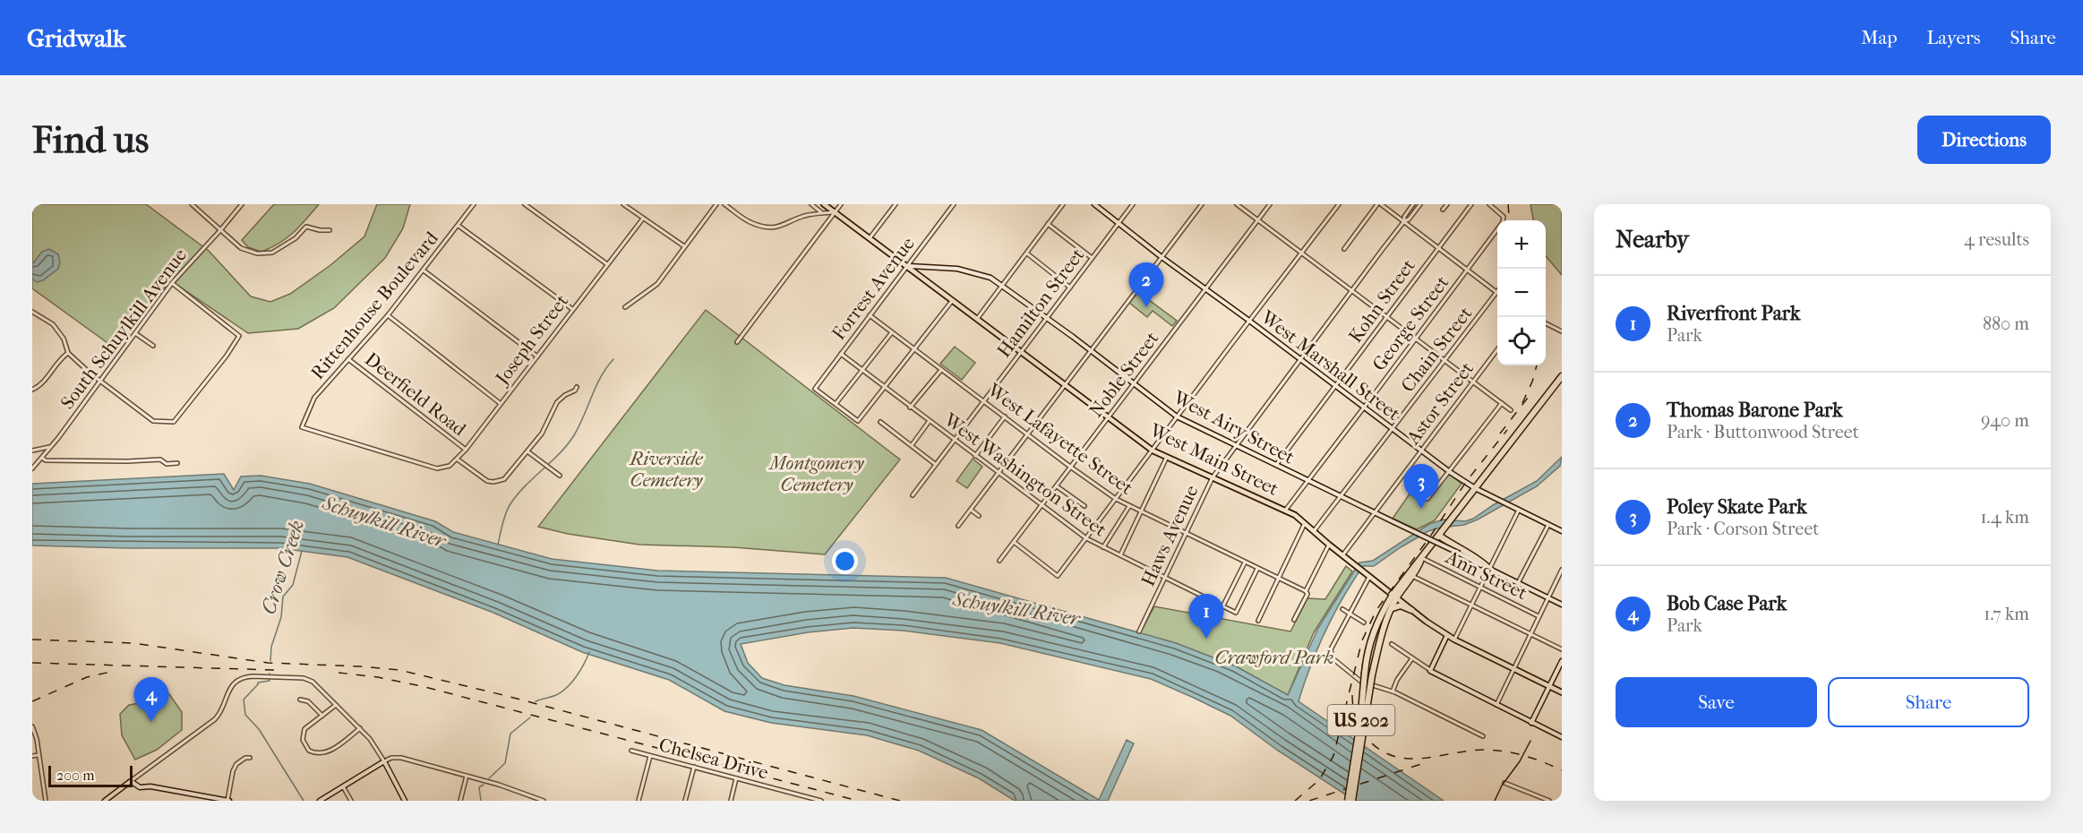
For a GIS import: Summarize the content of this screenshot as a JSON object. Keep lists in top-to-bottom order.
{
  "streets": {
    "highway": ["US 202"],
    "main road": ["West Main Street"],
    "street": [
      "Forrest Avenue",
      "Kohn Street",
      "Hamilton Street",
      "Rittenhouse Boulevard",
      "George Street",
      "South Schuylkill Avenue",
      "Joseph Street",
      "Chain Street",
      "West Marshall Street",
      "Noble Street",
      "Deerfield Road",
      "Astor Street",
      "West Airy Street",
      "West Lafayette Street",
      "West Washington Street",
      "Haws Avenue",
      "Ann Street",
      "Chelsea Drive"
    ]
  },
  "crossings": [
    ["Forrest Avenue", "West Airy Street"],
    ["Forrest Avenue", "West Lafayette Street"],
    ["Forrest Avenue", "West Main Street"],
    ["Forrest Avenue", "West Washington Street"],
    ["Kohn Street", "West Marshall Street"],
    ["Kohn Street", "West Airy Street"],
    ["Hamilton Street", "West Marshall Street"],
    ["Hamilton Street", "West Airy Street"],
    ["Hamilton Street", "West Lafayette Street"],
    ["Hamilton Street", "West Main Street"],
    ["Hamilton Street", "West Washington Street"],
    ["Rittenhouse Boulevard", "Joseph Street"],
    ["Rittenhouse Boulevard", "Deerfield Road"],
    ["George Street", "West Marshall Street"],
    ["George Street", "West Airy Street"],
    ["George Street", "West Main Street"],
    ["Joseph Street", "Deerfield Road"],
    ["Chain Street", "West Marshall Street"],
    ["Chain Street", "West Airy Street"],
    ["Chain Street", "West Main Street"],
    ["West Marshall Street", "Noble Street"],
    ["West Marshall Street", "Astor Street"],
    ["West Marshall Street", "Haws Avenue"],
    ["Noble Street", "West Airy Street"],
    ["Noble Street", "West Lafayette Street"],
    ["Noble Street", "West Main Street"],
    ["Noble Street", "West Washington Street"],
    ["Astor Street", "West Airy Street"],
    ["Astor Street", "West Main Street"],
    ["West Airy Street", "West Main Street"],
    ["West Airy Street", "Haws Avenue"],
    ["West Lafayette Street", "West Washington Street"],
    ["West Lafayette Street", "Haws Avenue"],
    ["West Main Street", "Haws Avenue"],
    ["West Main Street", "US 202"],
    ["West Washington Street", "Haws Avenue"],
    ["Ann Street", "US 202"]
  ],
  "water": ["Schuylkill River", "Crow Creek"],
  "parks": ["Riverside Cemetery", "Montgomery Cemetery", "Crawford Park"],
  "scale_bar": "200 m",
  "page": {
    "header": "Gridwalk",
    "nav": ["Map", "Layers", "Share"],
    "buttons": [
      "Directions",
      ["Save", "Share"]
    ],
    "title": "Find us",
    "heading": ["Nearby", "4 results"],
    "map_buttons": ["+", "−"],
    "pins": [
      "2",
      "3",
      "1",
      "4"
    ],
    "list": [
      {
        "mark": "1",
        "name": "Riverfront Park",
        "note": "Park",
        "value": "880 m"
      },
      {
        "mark": "2",
        "name": "Thomas Barone Park",
        "note": "Park · Buttonwood Street",
        "value": "940 m"
      },
      {
        "mark": "3",
        "name": "Poley Skate Park",
        "note": "Park · Corson Street",
        "value": "1.4 km"
      },
      {
        "mark": "4",
        "name": "Bob Case Park",
        "note": "Park",
        "value": "1.7 km"
      }
    ],
    "scale": "200 m"
  }
}
